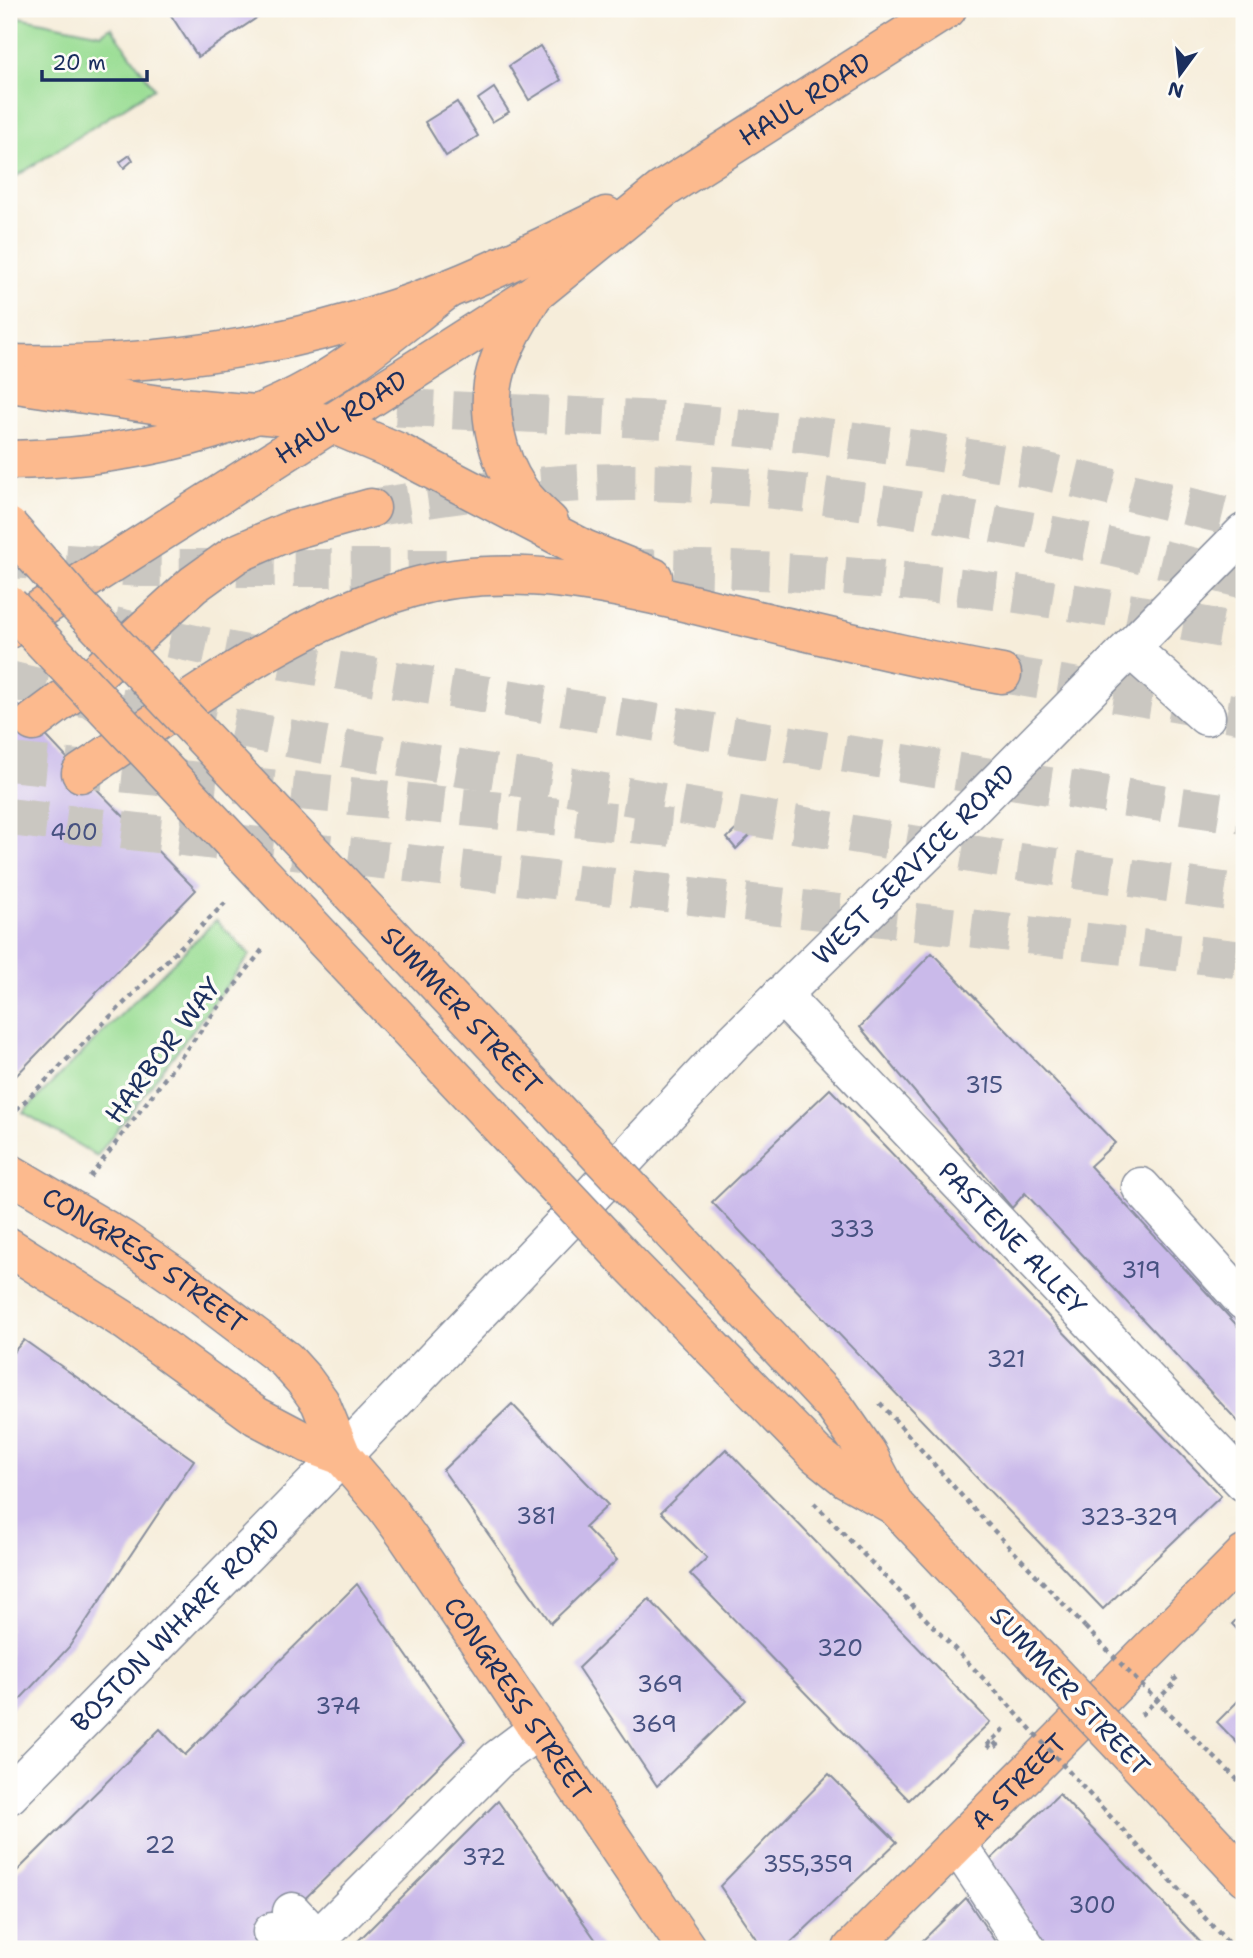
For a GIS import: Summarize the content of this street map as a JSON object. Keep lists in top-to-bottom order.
{
  "streets": {
    "main road": [
      "HAUL ROAD",
      "SUMMER STREET",
      "CONGRESS STREET",
      "A STREET"
    ],
    "street": ["WEST SERVICE ROAD", "PASTENE ALLEY", "BOSTON WHARF ROAD"],
    "path": ["HARBOR WAY"]
  },
  "crossings": [
    ["WEST SERVICE ROAD", "PASTENE ALLEY"],
    ["WEST SERVICE ROAD", "BOSTON WHARF ROAD"],
    ["CONGRESS STREET", "BOSTON WHARF ROAD"]
  ],
  "house_numbers": [
    "400",
    "315",
    "333",
    "319",
    "321",
    "381",
    "323-329",
    "320",
    "369",
    "374",
    "369",
    "22",
    "372",
    "355,359",
    "300"
  ],
  "scale_bar": "20 m",
  "north": "bottom"
}
